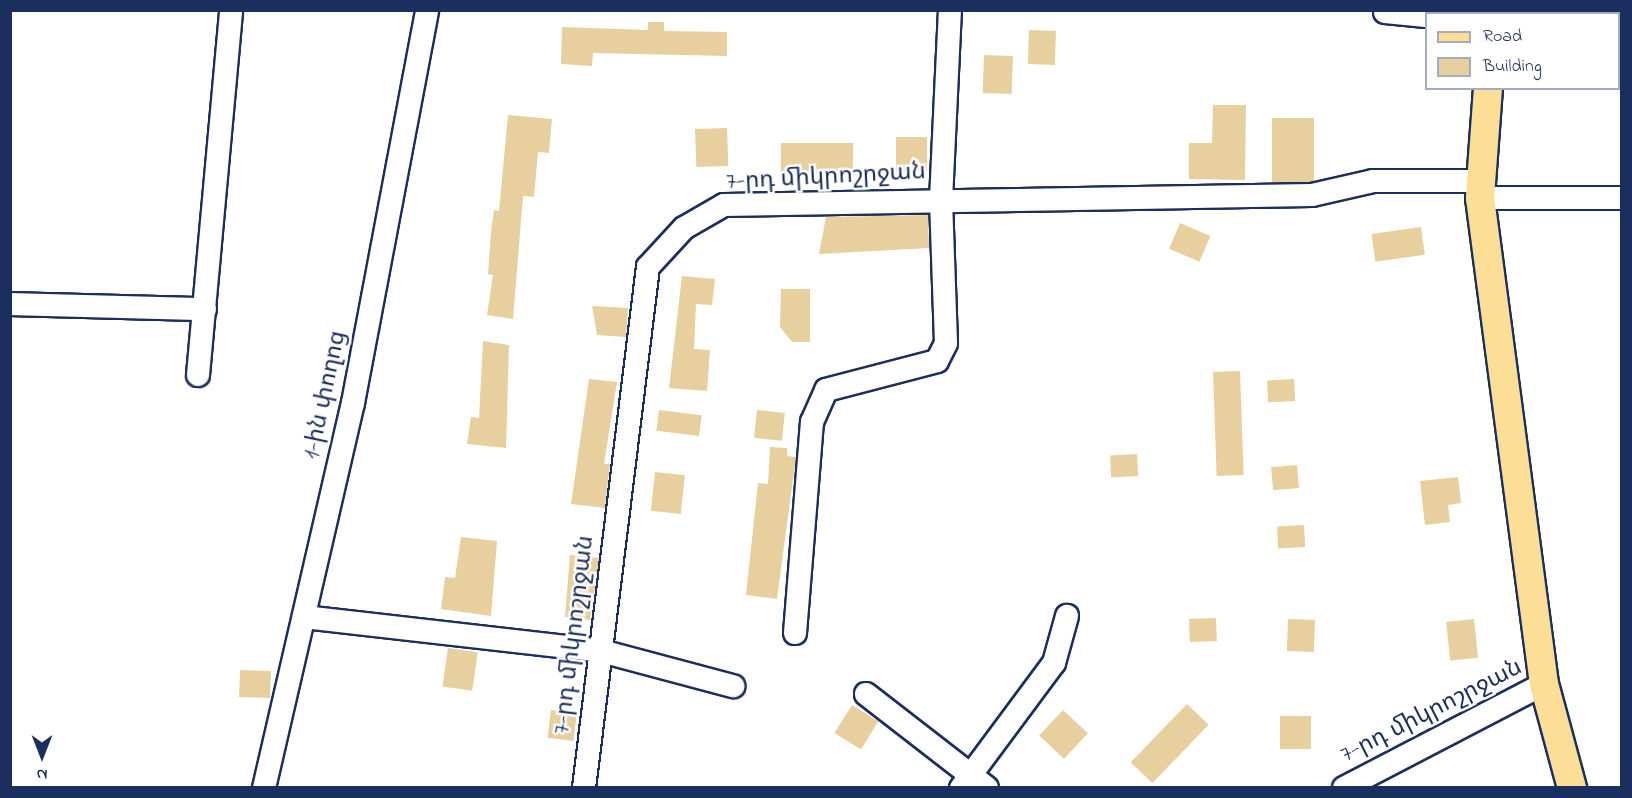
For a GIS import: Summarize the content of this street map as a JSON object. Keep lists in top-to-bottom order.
{
  "streets": {
    "street": ["7-րդ միկրոշրջան", "1-ին փողոց"]
  },
  "legend": ["Road", "Building"],
  "north": "bottom"
}
